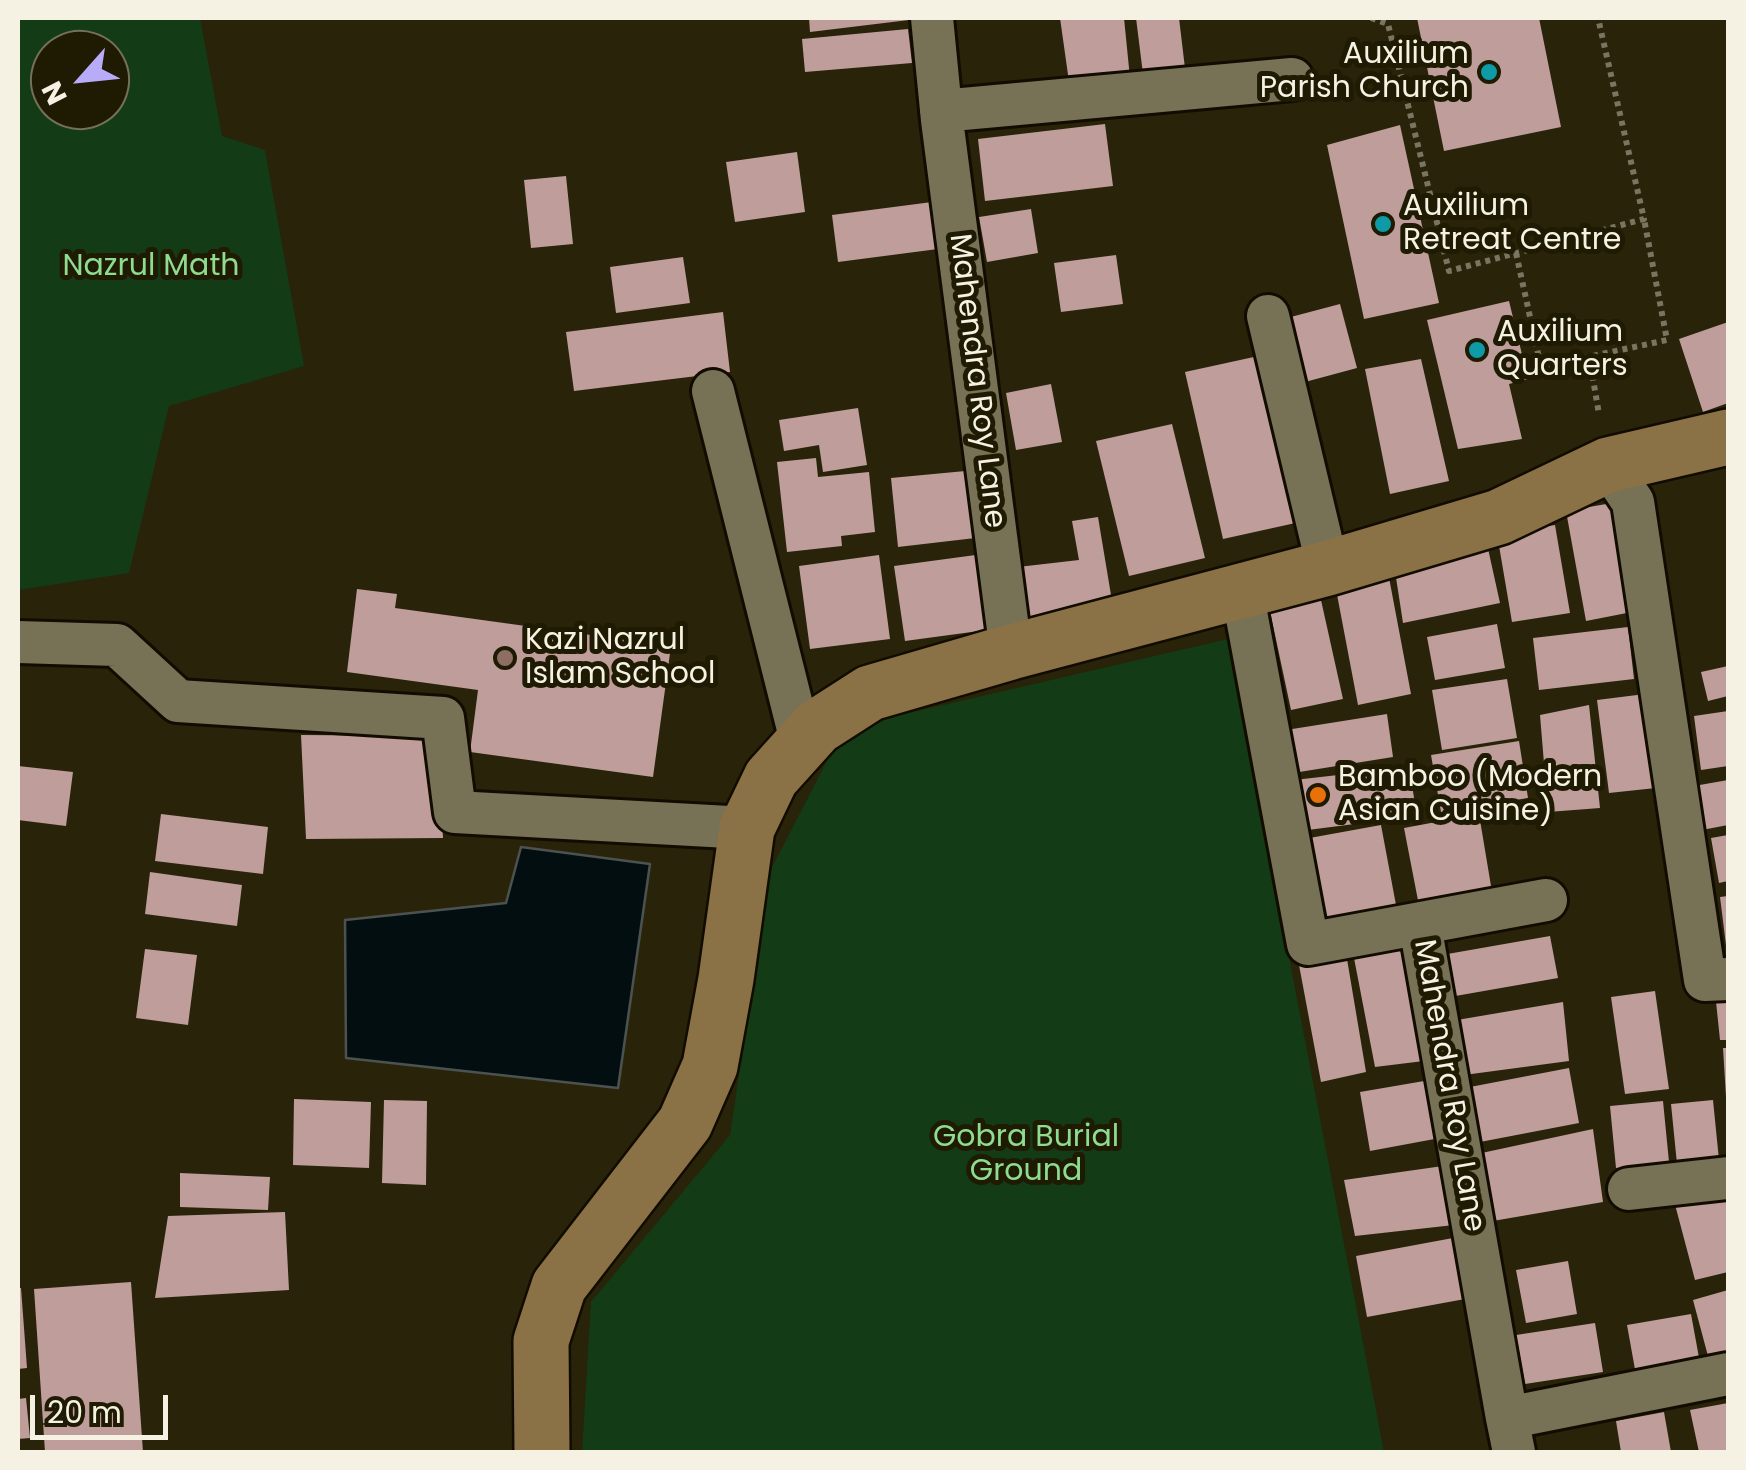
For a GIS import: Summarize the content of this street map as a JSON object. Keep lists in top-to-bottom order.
{
  "streets": {
    "street": ["Mahendra Roy Lane"]
  },
  "parks": ["Nazrul Math", "Gobra Burial Ground"],
  "places": [
    "Auxilium Parish Church",
    "Auxilium Retreat Centre",
    "Auxilium Quarters",
    "Kazi Nazrul Islam School",
    "Bamboo (Modern Asian Cuisine)"
  ],
  "scale_bar": "20 m",
  "north": "bottom left"
}
